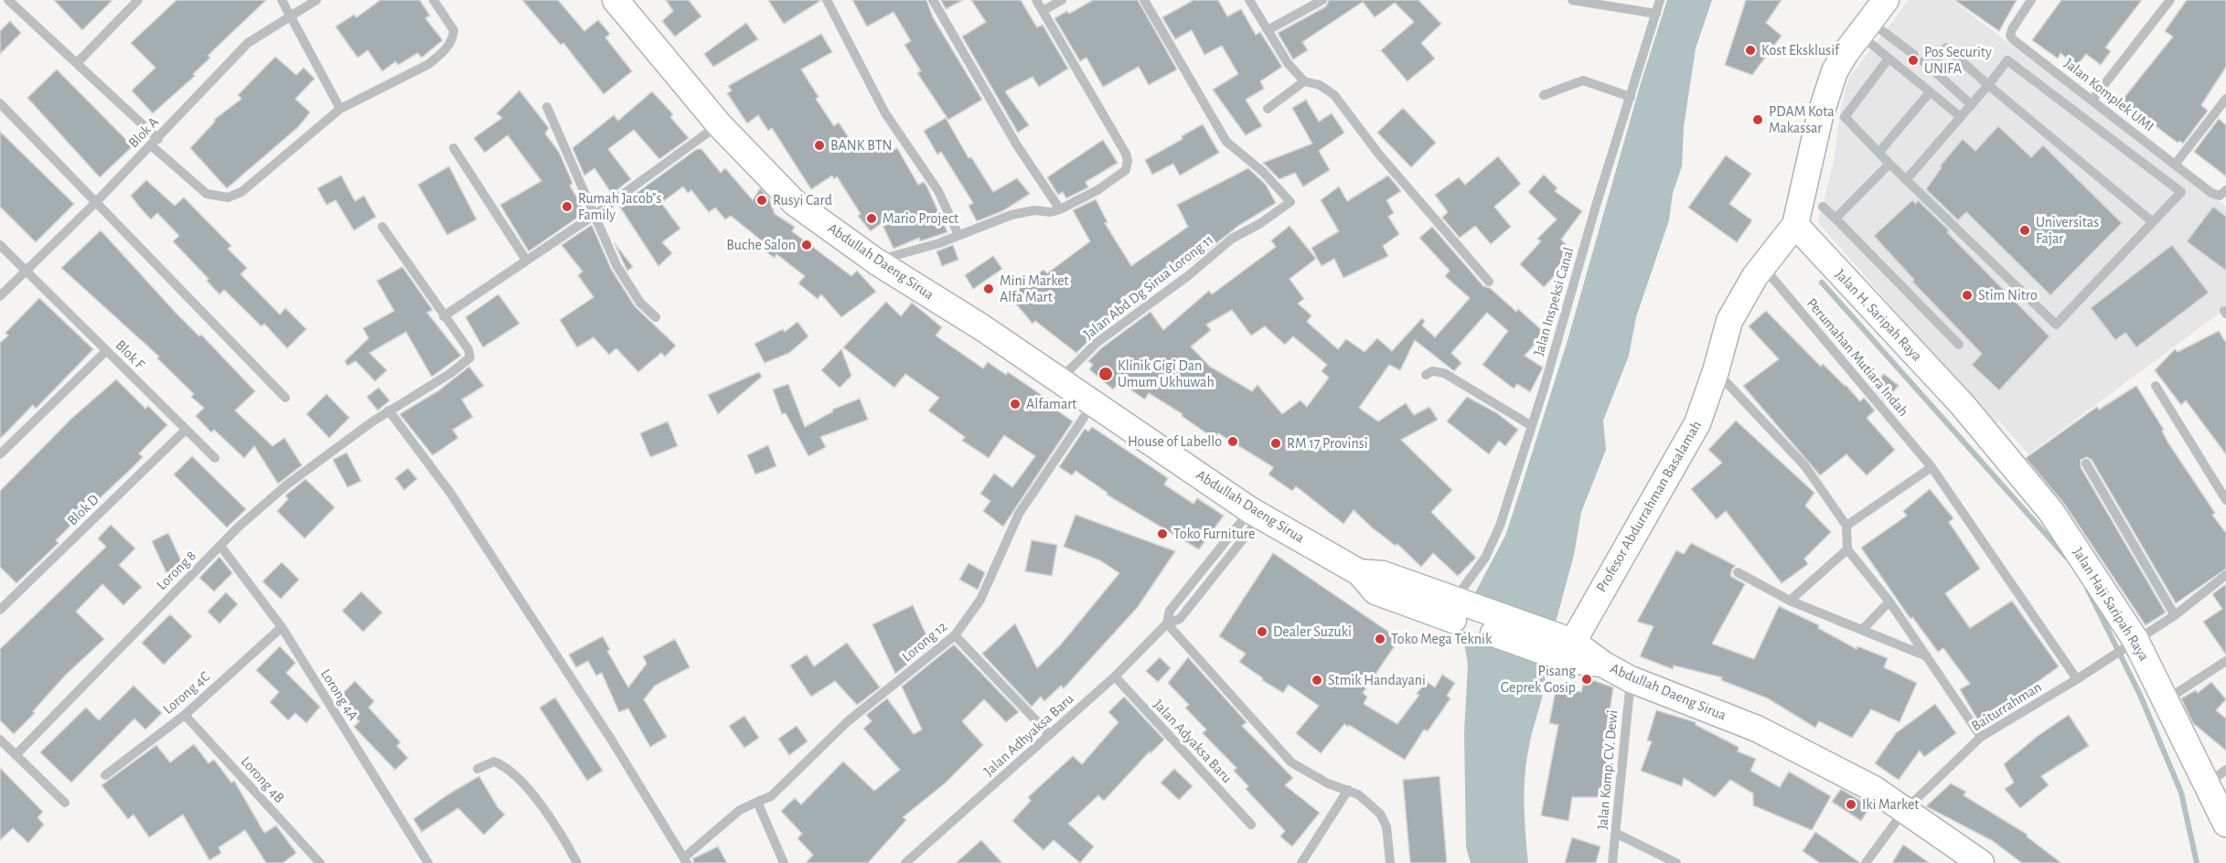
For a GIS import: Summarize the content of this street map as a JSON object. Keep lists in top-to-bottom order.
{
  "streets": {
    "main road": [
      "Abdullah Daeng Sirua",
      "Jalan H. Saripah Raya",
      "Profesor Abdurrahman Basalamah",
      "Jalan Haji Saripah Raya"
    ],
    "street": [
      "Jalan Komplek UMI",
      "Blok A",
      "Jalan Abd Dg Sirua Lorong 11",
      "Jalan Inspeksi Canal",
      "Blok F",
      "Perumahan Mutiara Indah",
      "Blok D",
      "Lorong 8",
      "Lorong 12",
      "Lorong 4C",
      "Lorong 4A",
      "Baiturrahman",
      "Jalan Adhyaksa Baru",
      "Jalan Adyaksa Baru",
      "Jalan Komp. CV. Dewi",
      "Lorong 4B"
    ]
  },
  "crossings": [
    ["Blok A", "Blok F"],
    ["Abdullah Daeng Sirua", "Jalan Abd Dg Sirua Lorong 11"],
    ["Abdullah Daeng Sirua", "Jalan Inspeksi Canal"],
    ["Abdullah Daeng Sirua", "Profesor Abdurrahman Basalamah"],
    ["Abdullah Daeng Sirua", "Lorong 12"],
    ["Abdullah Daeng Sirua", "Baiturrahman"],
    ["Abdullah Daeng Sirua", "Jalan Komp. CV. Dewi"],
    ["Jalan H. Saripah Raya", "Perumahan Mutiara Indah"],
    ["Jalan H. Saripah Raya", "Profesor Abdurrahman Basalamah"],
    ["Jalan H. Saripah Raya", "Jalan Haji Saripah Raya"],
    ["Blok F", "Blok D"],
    ["Perumahan Mutiara Indah", "Profesor Abdurrahman Basalamah"],
    ["Perumahan Mutiara Indah", "Baiturrahman"],
    ["Lorong 8", "Lorong 4A"],
    ["Jalan Haji Saripah Raya", "Baiturrahman"],
    ["Lorong 4C", "Lorong 4A"],
    ["Lorong 4C", "Lorong 4B"],
    ["Jalan Adhyaksa Baru", "Jalan Adyaksa Baru"]
  ],
  "places": [
    "Kost Eksklusif",
    "Pos Security UNIFA",
    "PDAM Kota Makassar",
    "BANK BTN",
    "Rusyi Card",
    "Rumah Jacob\"s Family",
    "Mario Project",
    "Universitas Fajar",
    "Buche Salon",
    "Mini Market Alfa Mart",
    "Stim Nitro",
    "Klinik Gigi Dan Umum Ukhuwah",
    "Alfamart",
    "House of Labello",
    "RM 17 Provinsi",
    "Toko Furniture",
    "Dealer Suzuki",
    "Toko Mega Teknik",
    "Pisang Geprek Gosip",
    "Stmik Handayani",
    "Iki Market"
  ]
}
